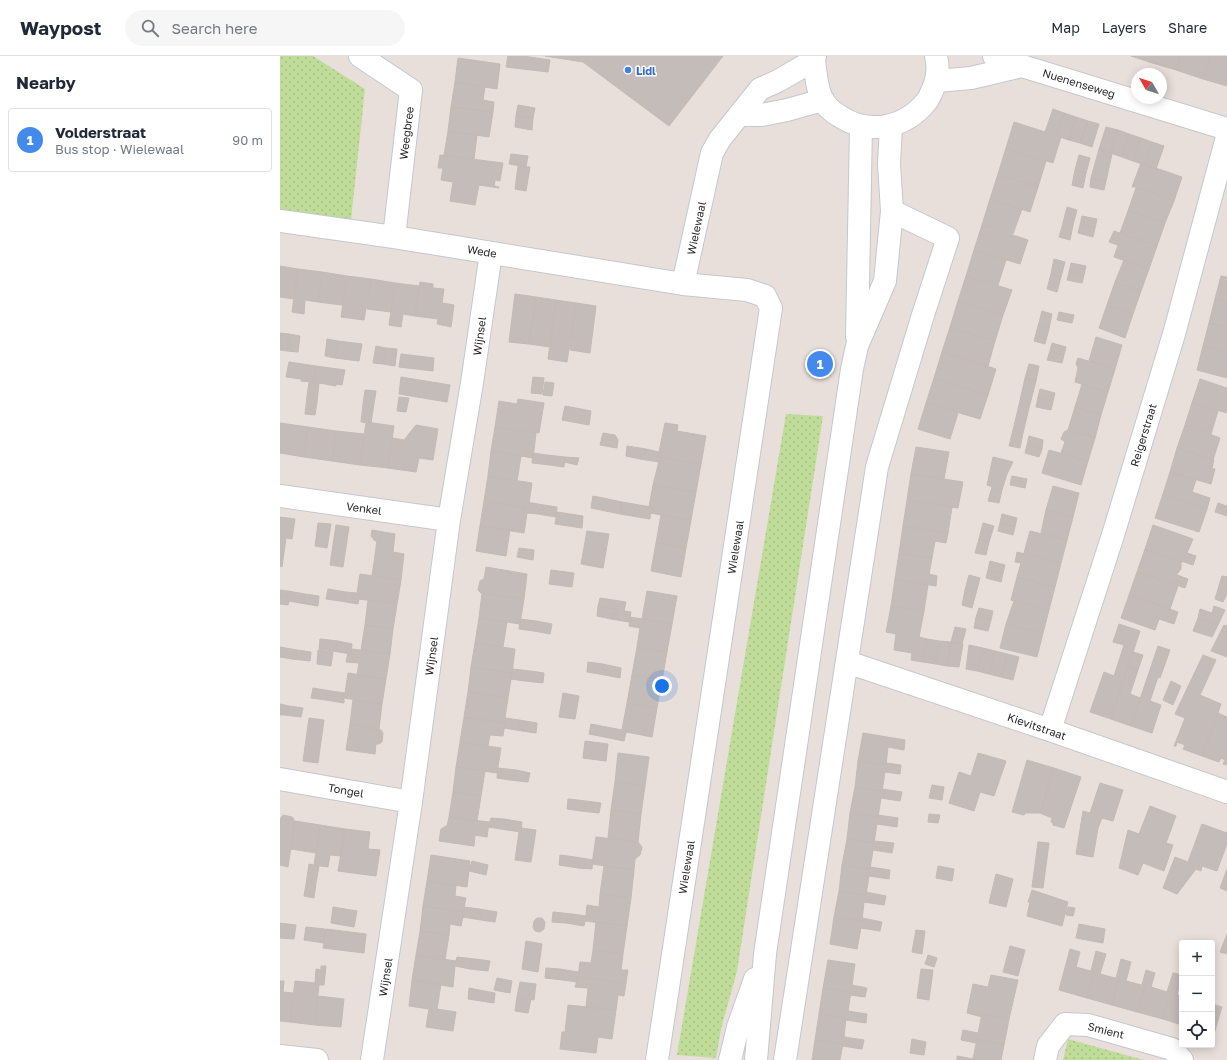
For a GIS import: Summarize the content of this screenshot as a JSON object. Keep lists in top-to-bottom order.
{
  "streets": {
    "street": [
      "Nuenenseweg",
      "Weegbree",
      "Wielewaal",
      "Wede",
      "Wijnsel",
      "Reigerstraat",
      "Venkel",
      "Kievitstraat",
      "Tongel",
      "Smient"
    ]
  },
  "crossings": [
    ["Weegbree", "Wede"],
    ["Wielewaal", "Wede"],
    ["Wede", "Wijnsel"],
    ["Wijnsel", "Venkel"],
    ["Wijnsel", "Tongel"],
    ["Reigerstraat", "Kievitstraat"]
  ],
  "places": ["Lidl"],
  "north": "top left",
  "page": {
    "header": "Waypost",
    "search": "Search here",
    "nav": ["Map", "Layers", "Share"],
    "heading": "Nearby",
    "list": [
      {
        "mark": "1",
        "name": "Volderstraat",
        "note": "Bus stop · Wielewaal",
        "value": "90 m"
      }
    ],
    "pins": "1",
    "map_buttons": ["+", "−"]
  }
}
